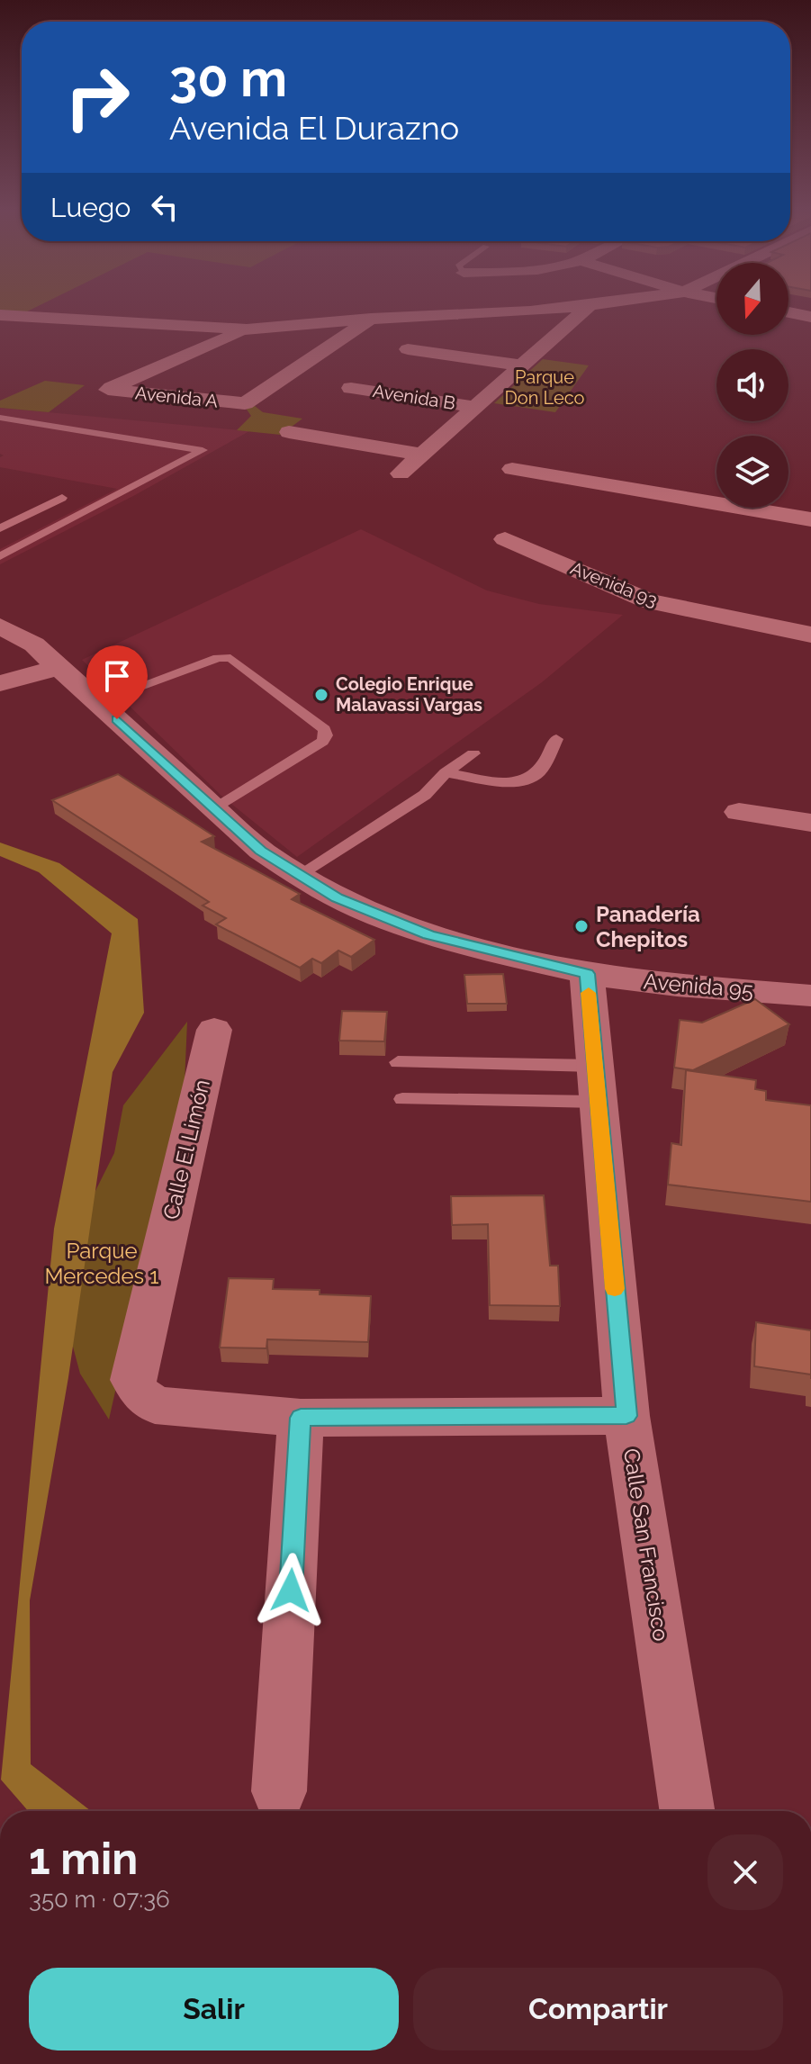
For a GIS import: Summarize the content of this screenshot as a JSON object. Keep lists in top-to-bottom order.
{
  "streets": {
    "street": [
      "Avenida A",
      "Avenida B",
      "Avenida 93",
      "Avenida 95",
      "Calle El Limón",
      "Calle San Francisco"
    ]
  },
  "crossings": [
    ["Avenida 95", "Calle San Francisco"]
  ],
  "parks": ["Parque Don Leco", "Parque Mercedes 1"],
  "places": ["Colegio Enrique Malavassi Vargas", "Panadería Chepitos"],
  "north": "bottom",
  "page": {
    "turn": ["30 m", "Avenida El Durazno"],
    "then": "Luego",
    "heading": ["1 min", "350 m · 07:36"],
    "buttons": ["Salir", "Compartir"]
  }
}
